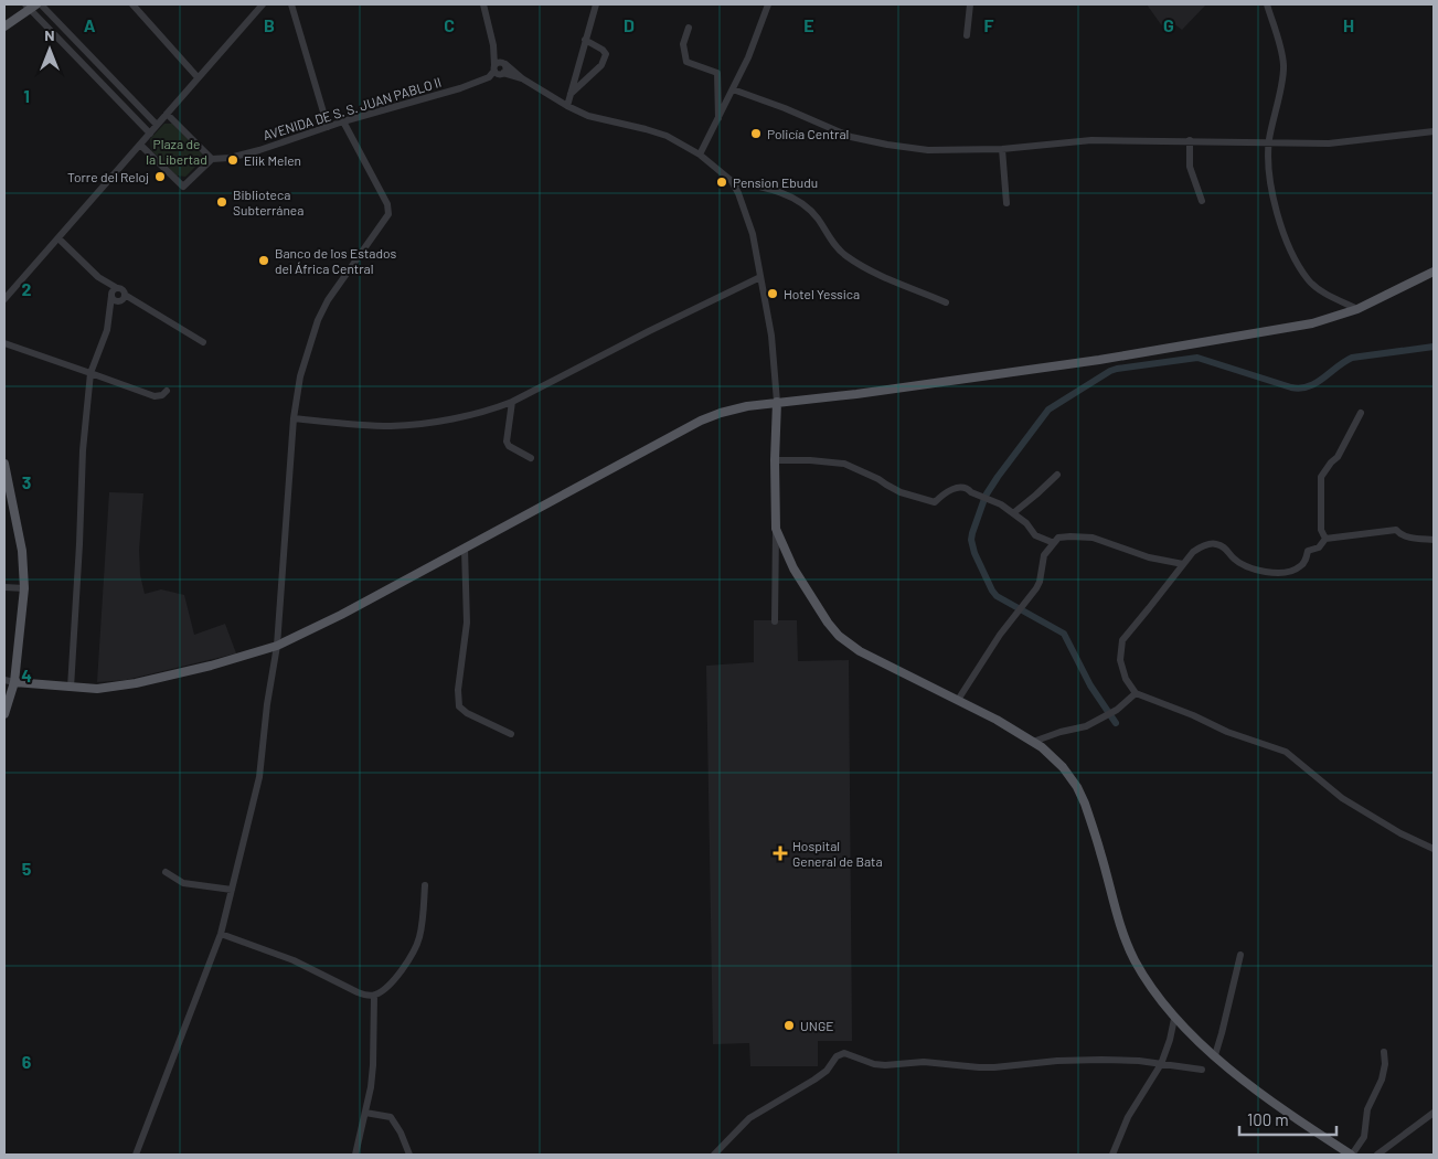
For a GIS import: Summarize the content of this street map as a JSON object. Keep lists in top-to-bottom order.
{
  "streets": {
    "street": ["AVENIDA DE S. S. JUAN PABLO II"]
  },
  "parks": ["Plaza de la Libertad"],
  "places": {
    "other": [
      "Policía Central",
      "Elik Melen",
      "Torre del Reloj",
      "Pension Ebudu",
      "Biblioteca Subterránea",
      "Banco de los Estados del África Central",
      "Hotel Yessica",
      "UNGE"
    ],
    "health": ["Hospital General de Bata"]
  },
  "scale_bar": "100 m",
  "north": "top",
  "grid": {
    "columns": [
      "A",
      "B",
      "C",
      "D",
      "E",
      "F",
      "G",
      "H"
    ],
    "rows": [
      "1",
      "2",
      "3",
      "4",
      "5",
      "6"
    ]
  }
}
